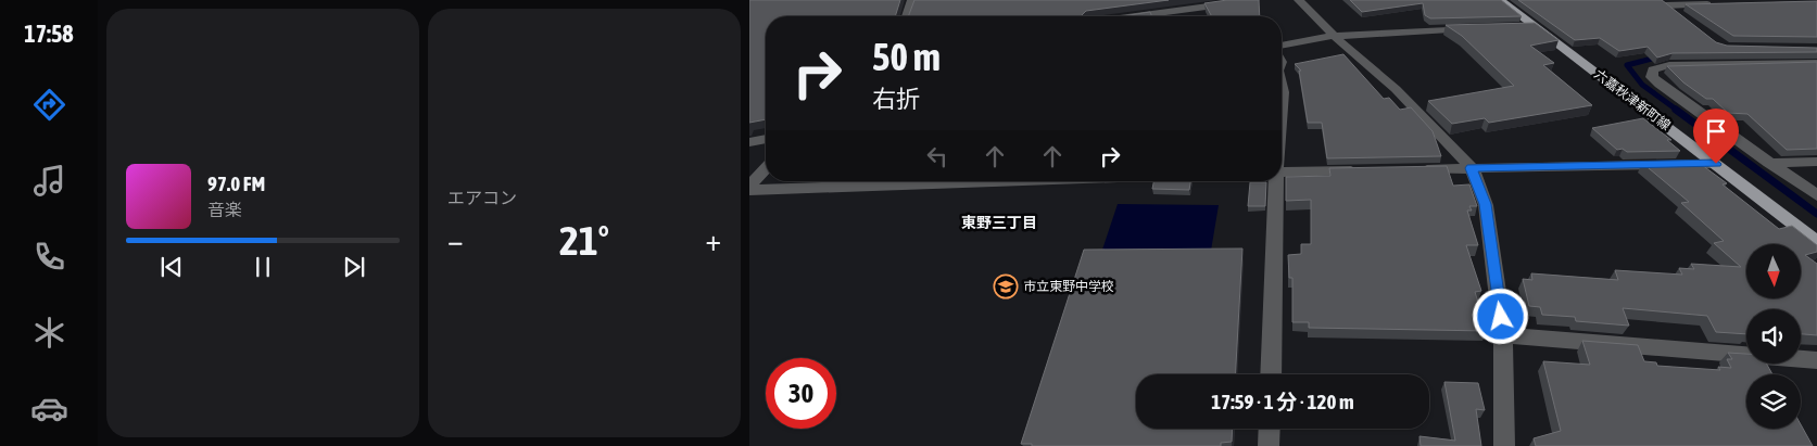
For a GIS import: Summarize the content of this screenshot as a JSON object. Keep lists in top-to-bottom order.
{
  "streets": {
    "main road": ["六嘉秋津新町線"]
  },
  "districts": ["東野三丁目"],
  "places": {
    "school or university": ["市立東野中学校"]
  },
  "north": "bottom",
  "page": {
    "tabs": "17:58",
    "tile": "エアコン",
    "turn": ["50 m", "右折"],
    "song": ["97.0 FM", "音楽"],
    "heat": ["−", "21°", "+"],
    "limit": "30",
    "trip": "17:59 · 1 分 · 120 m"
  }
}
